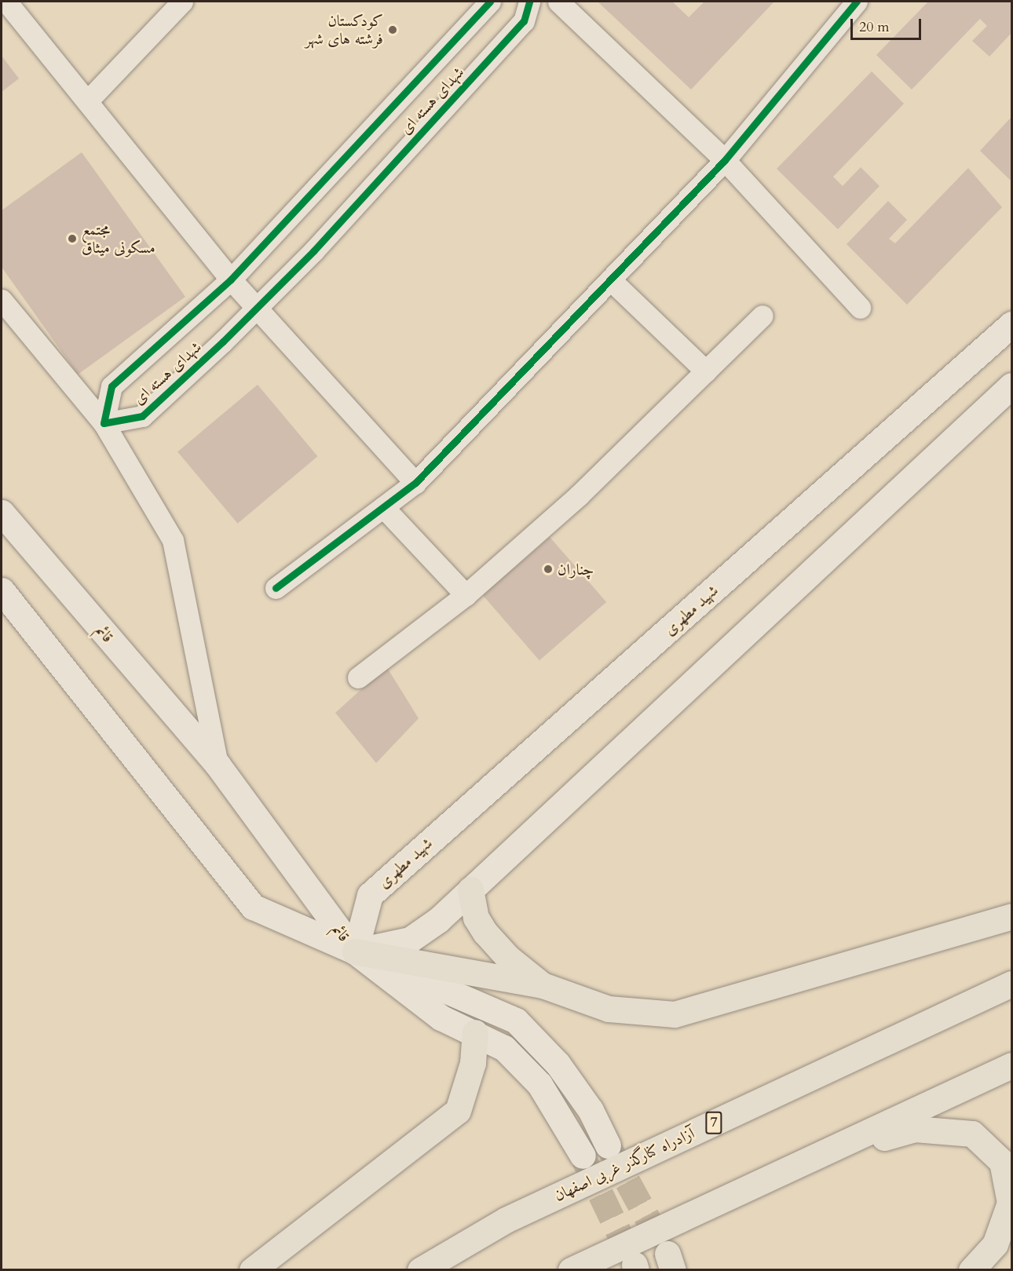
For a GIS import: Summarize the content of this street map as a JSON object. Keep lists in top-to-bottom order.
{
  "streets": {
    "highway": ["7", "آزادراه کنارگذر غربی اصفهان"],
    "main road": ["شهید مطهری", "قائم"],
    "street": ["شهدای هسته ای"]
  },
  "crossings": [
    ["شهید مطهری", "قائم"]
  ],
  "places": ["کودکستان فرشته های شهر", "مجتمع مسکونی میثاق", "چناران"],
  "scale_bar": "20 m"
}
